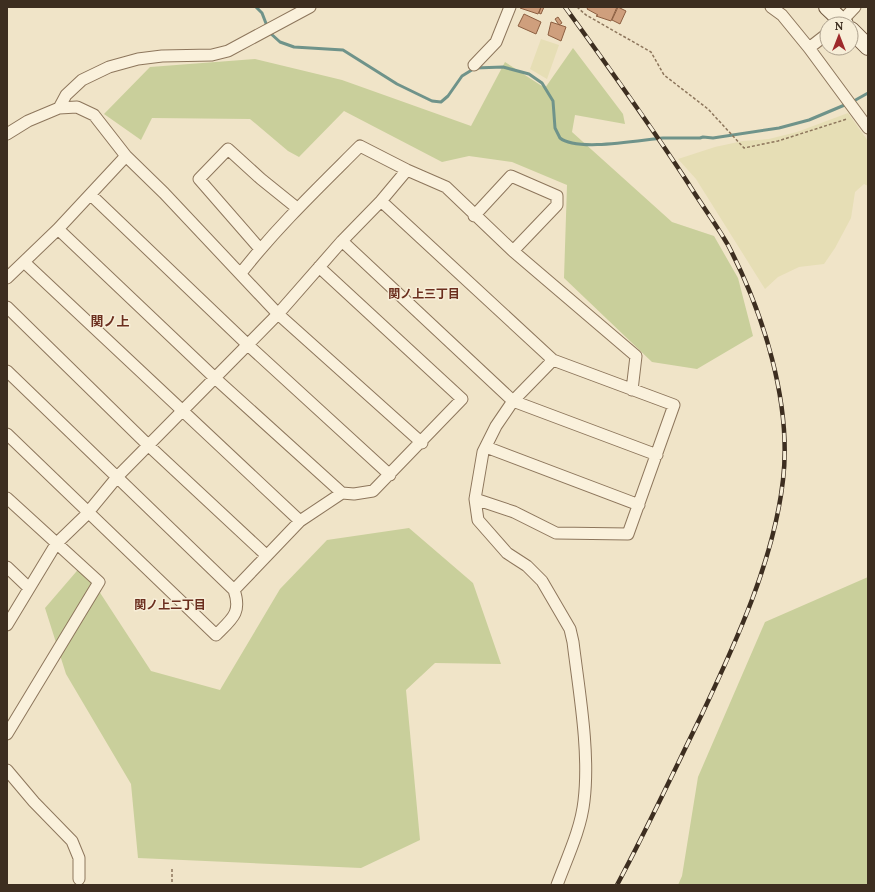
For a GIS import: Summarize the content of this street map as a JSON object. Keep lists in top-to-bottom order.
{
  "districts": ["関ノ上三丁目", "関ノ上", "関ノ上二丁目"],
  "north": "top"
}
